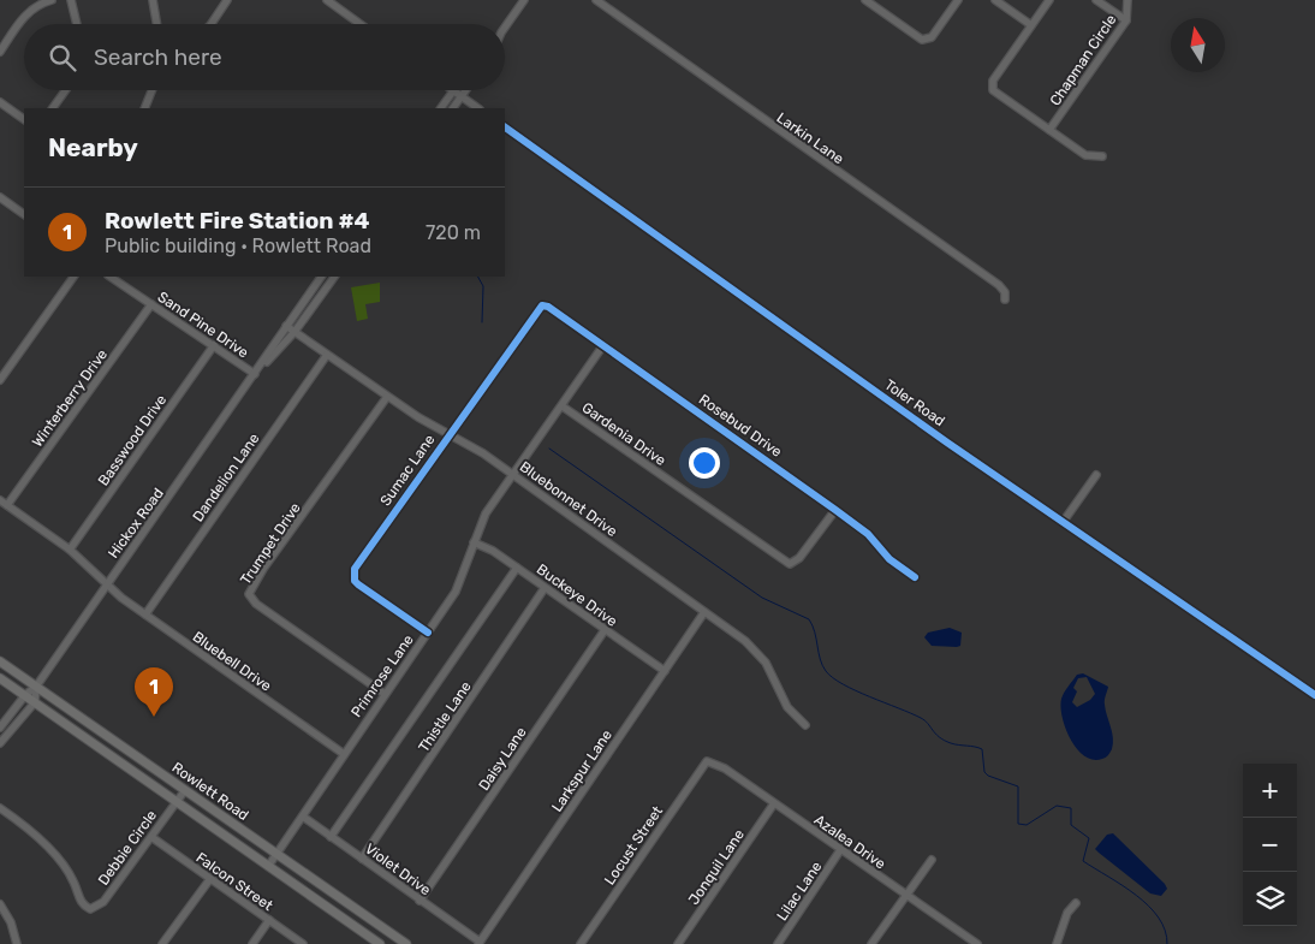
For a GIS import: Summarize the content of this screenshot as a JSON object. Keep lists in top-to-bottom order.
{
  "streets": {
    "main road": ["Rowlett Road"],
    "street": [
      "Chapman Circle",
      "Larkin Lane",
      "Sand Pine Drive",
      "Winterberry Drive",
      "Toler Road",
      "Rosebud Drive",
      "Gardenia Drive",
      "Basswood Drive",
      "Sumac Lane",
      "Dandelion Lane",
      "Bluebonnet Drive",
      "Hickox Road",
      "Trumpet Drive",
      "Buckeye Drive",
      "Bluebell Drive",
      "Primrose Lane",
      "Thistle Lane",
      "Daisy Lane",
      "Larkspur Lane",
      "Azalea Drive",
      "Locust Street",
      "Debbie Circle",
      "Jonquil Lane",
      "Violet Drive",
      "Falcon Street",
      "Lilac Lane"
    ]
  },
  "crossings": [
    ["Sand Pine Drive", "Winterberry Drive"],
    ["Sand Pine Drive", "Basswood Drive"],
    ["Sand Pine Drive", "Hickox Road"],
    ["Winterberry Drive", "Bluebell Drive"],
    ["Rosebud Drive", "Gardenia Drive"],
    ["Rosebud Drive", "Sumac Lane"],
    ["Rosebud Drive", "Primrose Lane"],
    ["Gardenia Drive", "Primrose Lane"],
    ["Basswood Drive", "Bluebell Drive"],
    ["Sumac Lane", "Bluebonnet Drive"],
    ["Sumac Lane", "Primrose Lane"],
    ["Dandelion Lane", "Bluebonnet Drive"],
    ["Dandelion Lane", "Bluebell Drive"],
    ["Bluebonnet Drive", "Hickox Road"],
    ["Bluebonnet Drive", "Trumpet Drive"],
    ["Bluebonnet Drive", "Primrose Lane"],
    ["Bluebonnet Drive", "Larkspur Lane"],
    ["Hickox Road", "Bluebell Drive"],
    ["Hickox Road", "Rowlett Road"],
    ["Trumpet Drive", "Primrose Lane"],
    ["Buckeye Drive", "Primrose Lane"],
    ["Buckeye Drive", "Thistle Lane"],
    ["Buckeye Drive", "Daisy Lane"],
    ["Buckeye Drive", "Larkspur Lane"],
    ["Bluebell Drive", "Primrose Lane"],
    ["Primrose Lane", "Rowlett Road"],
    ["Primrose Lane", "Violet Drive"],
    ["Thistle Lane", "Violet Drive"],
    ["Daisy Lane", "Violet Drive"],
    ["Larkspur Lane", "Violet Drive"],
    ["Rowlett Road", "Debbie Circle"],
    ["Azalea Drive", "Locust Street"],
    ["Azalea Drive", "Jonquil Lane"],
    ["Azalea Drive", "Lilac Lane"],
    ["Debbie Circle", "Falcon Street"]
  ],
  "north": "top",
  "page": {
    "search": "Search here",
    "heading": "Nearby",
    "list": [
      {
        "mark": "1",
        "name": "Rowlett Fire Station #4",
        "note": "Public building · Rowlett Road",
        "value": "720 m"
      }
    ],
    "pins": "1",
    "map_buttons": ["+", "−"]
  }
}
